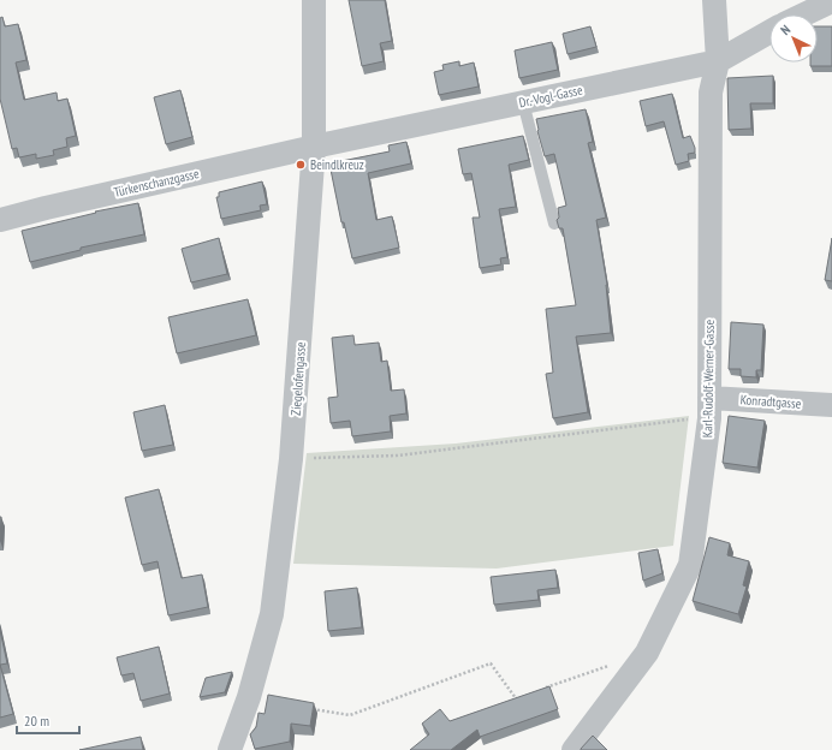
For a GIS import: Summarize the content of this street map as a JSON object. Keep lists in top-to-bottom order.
{
  "streets": {
    "street": [
      "Dr.-Vogl-Gasse",
      "Türkenschanzgasse",
      "Ziegelofengasse",
      "Karl-Rudolf-Werner-Gasse",
      "Konradtgasse"
    ]
  },
  "crossings": [
    ["Dr.-Vogl-Gasse", "Türkenschanzgasse"],
    ["Dr.-Vogl-Gasse", "Ziegelofengasse"],
    ["Dr.-Vogl-Gasse", "Karl-Rudolf-Werner-Gasse"],
    ["Türkenschanzgasse", "Ziegelofengasse"],
    ["Karl-Rudolf-Werner-Gasse", "Konradtgasse"]
  ],
  "places": ["Beindlkreuz"],
  "scale_bar": "20 m",
  "north": "top left"
}
